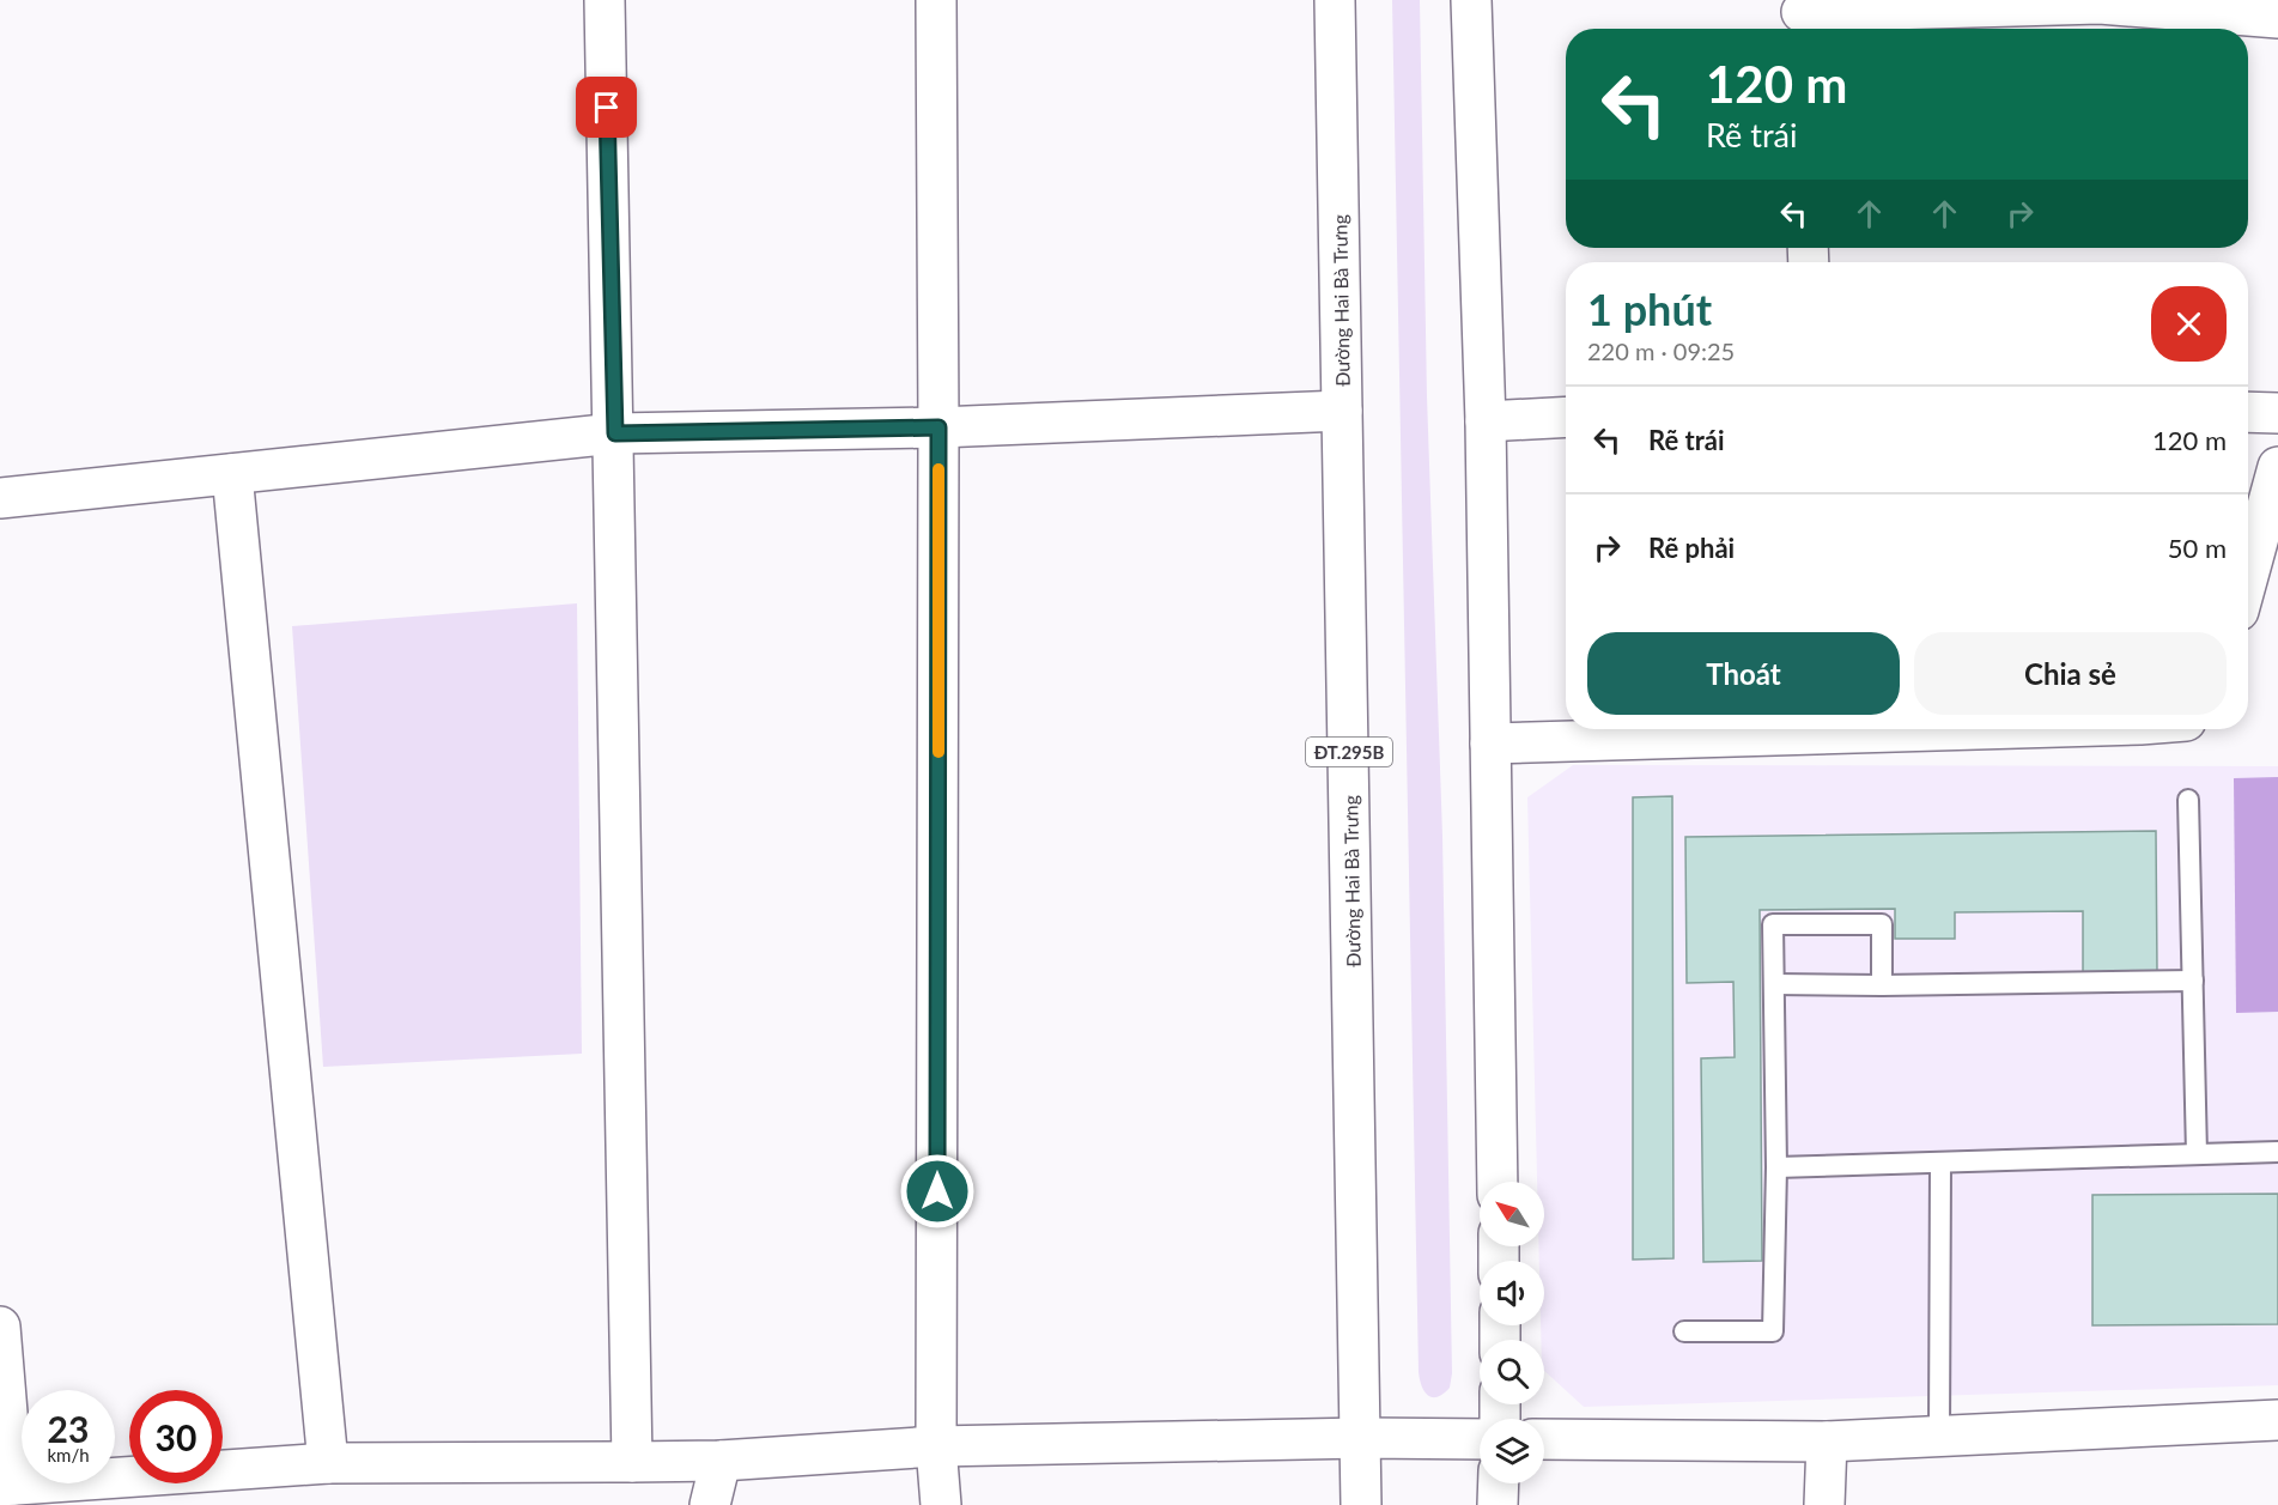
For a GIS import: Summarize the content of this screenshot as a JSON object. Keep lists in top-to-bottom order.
{
  "streets": {
    "street": ["Đường Hai Bà Trưng", "ĐT.295B"]
  },
  "north": "top left",
  "page": {
    "turn": ["120 m", "Rẽ trái"],
    "heading": ["1 phút", "220 m · 09:25"],
    "list": [
      {
        "name": "Rẽ trái",
        "value": "120 m"
      },
      {
        "name": "Rẽ phải",
        "value": "50 m"
      }
    ],
    "buttons": ["Thoát", "Chia sẻ"],
    "speed": "23 km/h",
    "limit": "30"
  }
}
